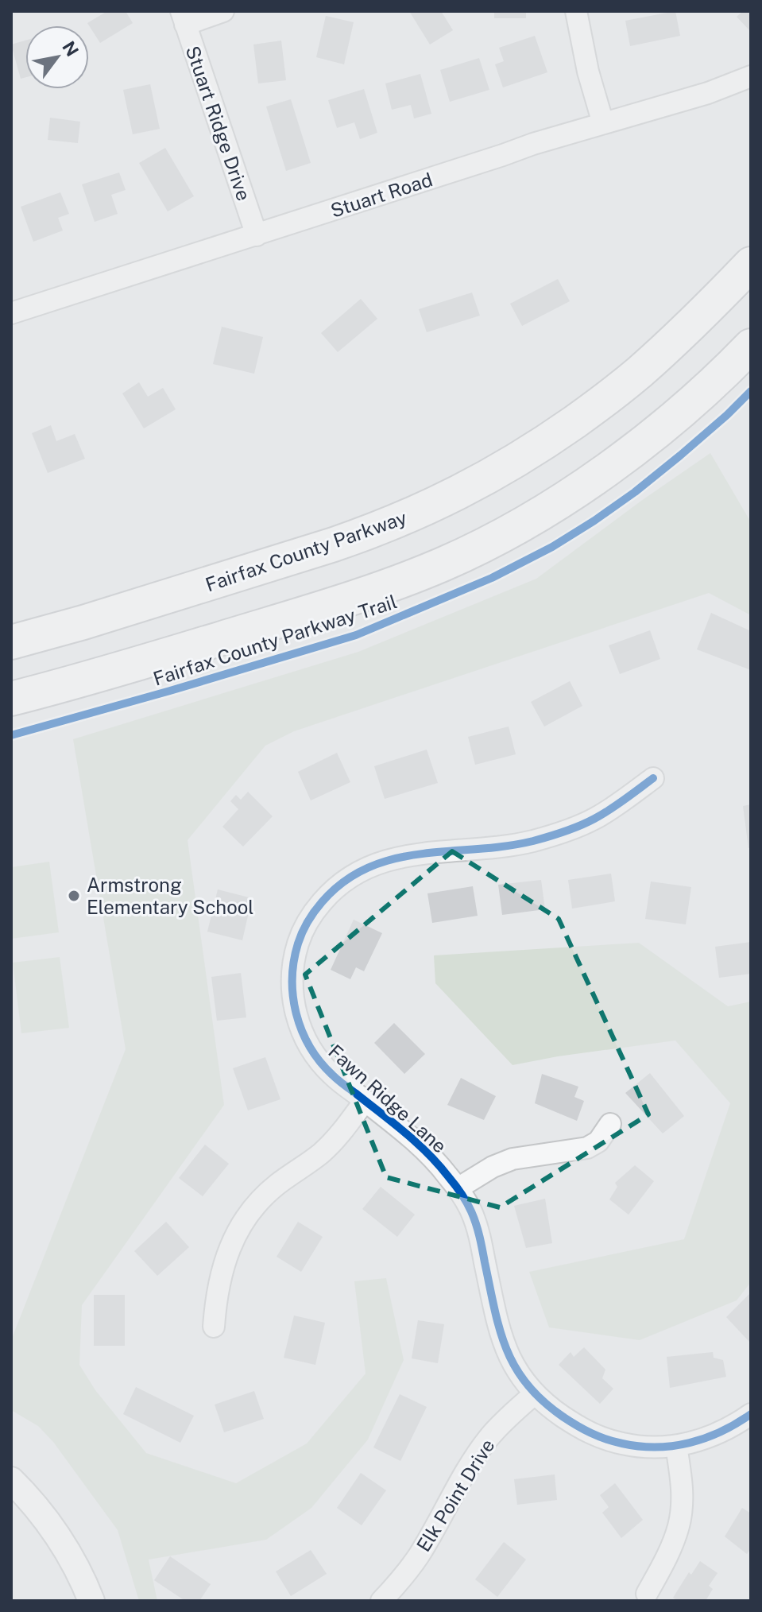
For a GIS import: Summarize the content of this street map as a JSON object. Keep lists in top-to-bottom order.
{
  "streets": {
    "highway": ["Fairfax County Parkway"],
    "street": [
      "Stuart Ridge Drive",
      "Stuart Road",
      "Fawn Ridge Lane",
      "Elk Point Drive"
    ],
    "cycle path": ["Fairfax County Parkway Trail"]
  },
  "crossings": [
    ["Stuart Ridge Drive", "Stuart Road"],
    ["Fawn Ridge Lane", "Elk Point Drive"]
  ],
  "places": ["Armstrong Elementary School"],
  "north": "top right"
}
